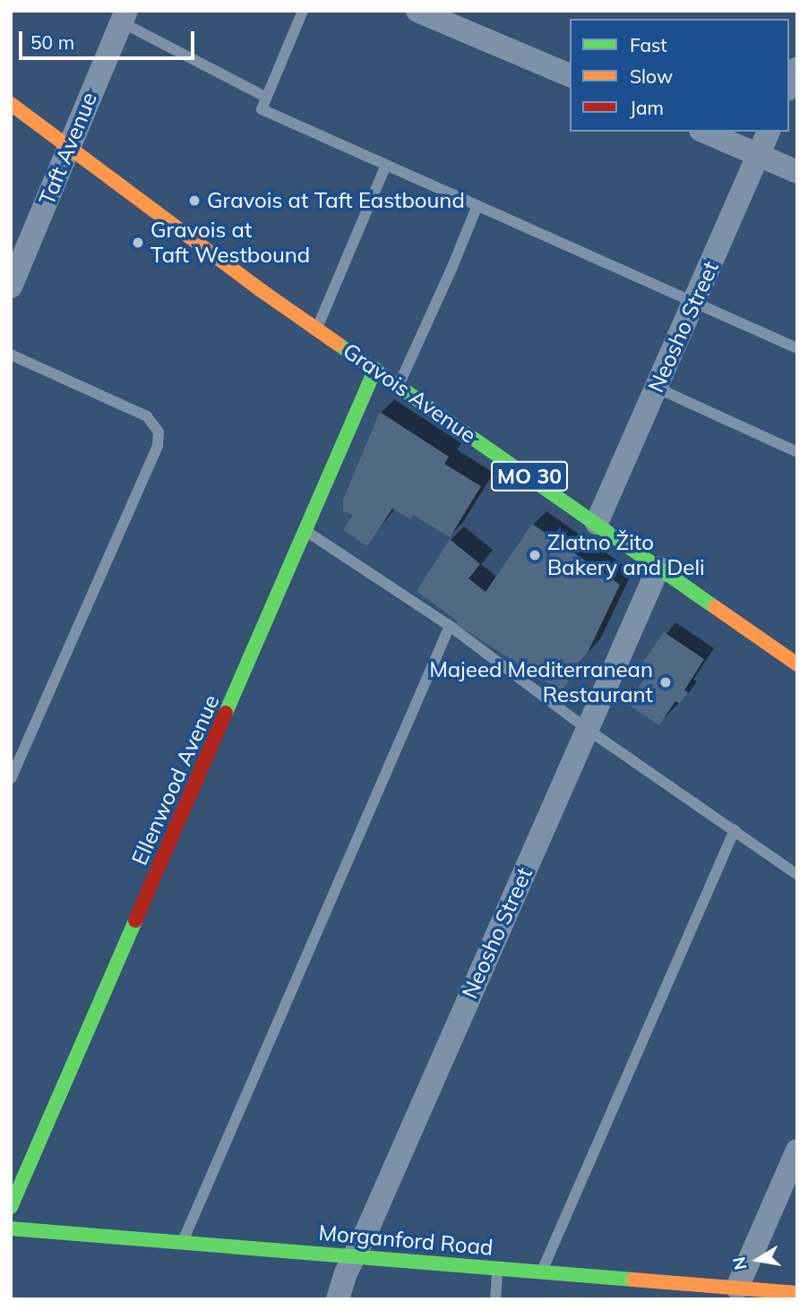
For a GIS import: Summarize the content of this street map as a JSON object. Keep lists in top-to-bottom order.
{
  "streets": {
    "street": [
      "Taft Avenue",
      "Neosho Street",
      "Gravois Avenue",
      "MO 30",
      "Ellenwood Avenue",
      "Morganford Road"
    ]
  },
  "crossings": [
    ["Taft Avenue", "Gravois Avenue"],
    ["Neosho Street", "Gravois Avenue"],
    ["Neosho Street", "Morganford Road"],
    ["Gravois Avenue", "Ellenwood Avenue"]
  ],
  "places": [
    "Gravois at Taft Eastbound",
    "Gravois at Taft Westbound",
    "Zlatno Žito Bakery and Deli",
    "Majeed Mediterranean Restaurant"
  ],
  "legend": ["Fast", "Slow", "Jam"],
  "scale_bar": "50 m",
  "north": "left"
}
